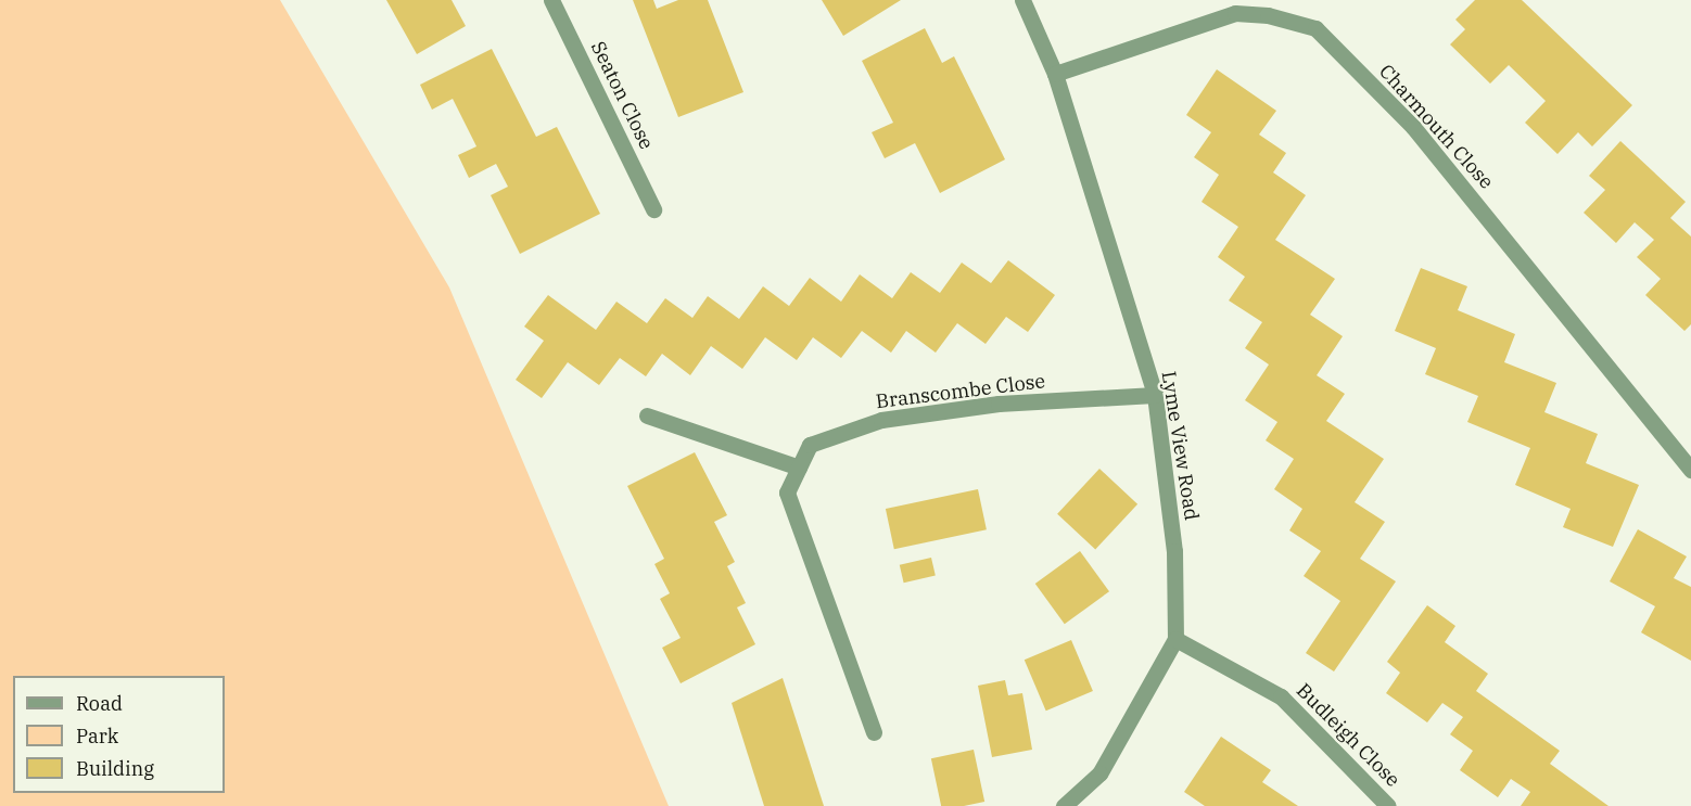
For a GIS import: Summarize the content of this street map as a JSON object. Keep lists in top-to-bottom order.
{
  "streets": {
    "street": [
      "Seaton Close",
      "Charmouth Close",
      "Branscombe Close",
      "Lyme View Road",
      "Budleigh Close"
    ]
  },
  "crossings": [
    ["Charmouth Close", "Lyme View Road"],
    ["Branscombe Close", "Lyme View Road"],
    ["Lyme View Road", "Budleigh Close"]
  ],
  "legend": ["Road", "Park", "Building"]
}
